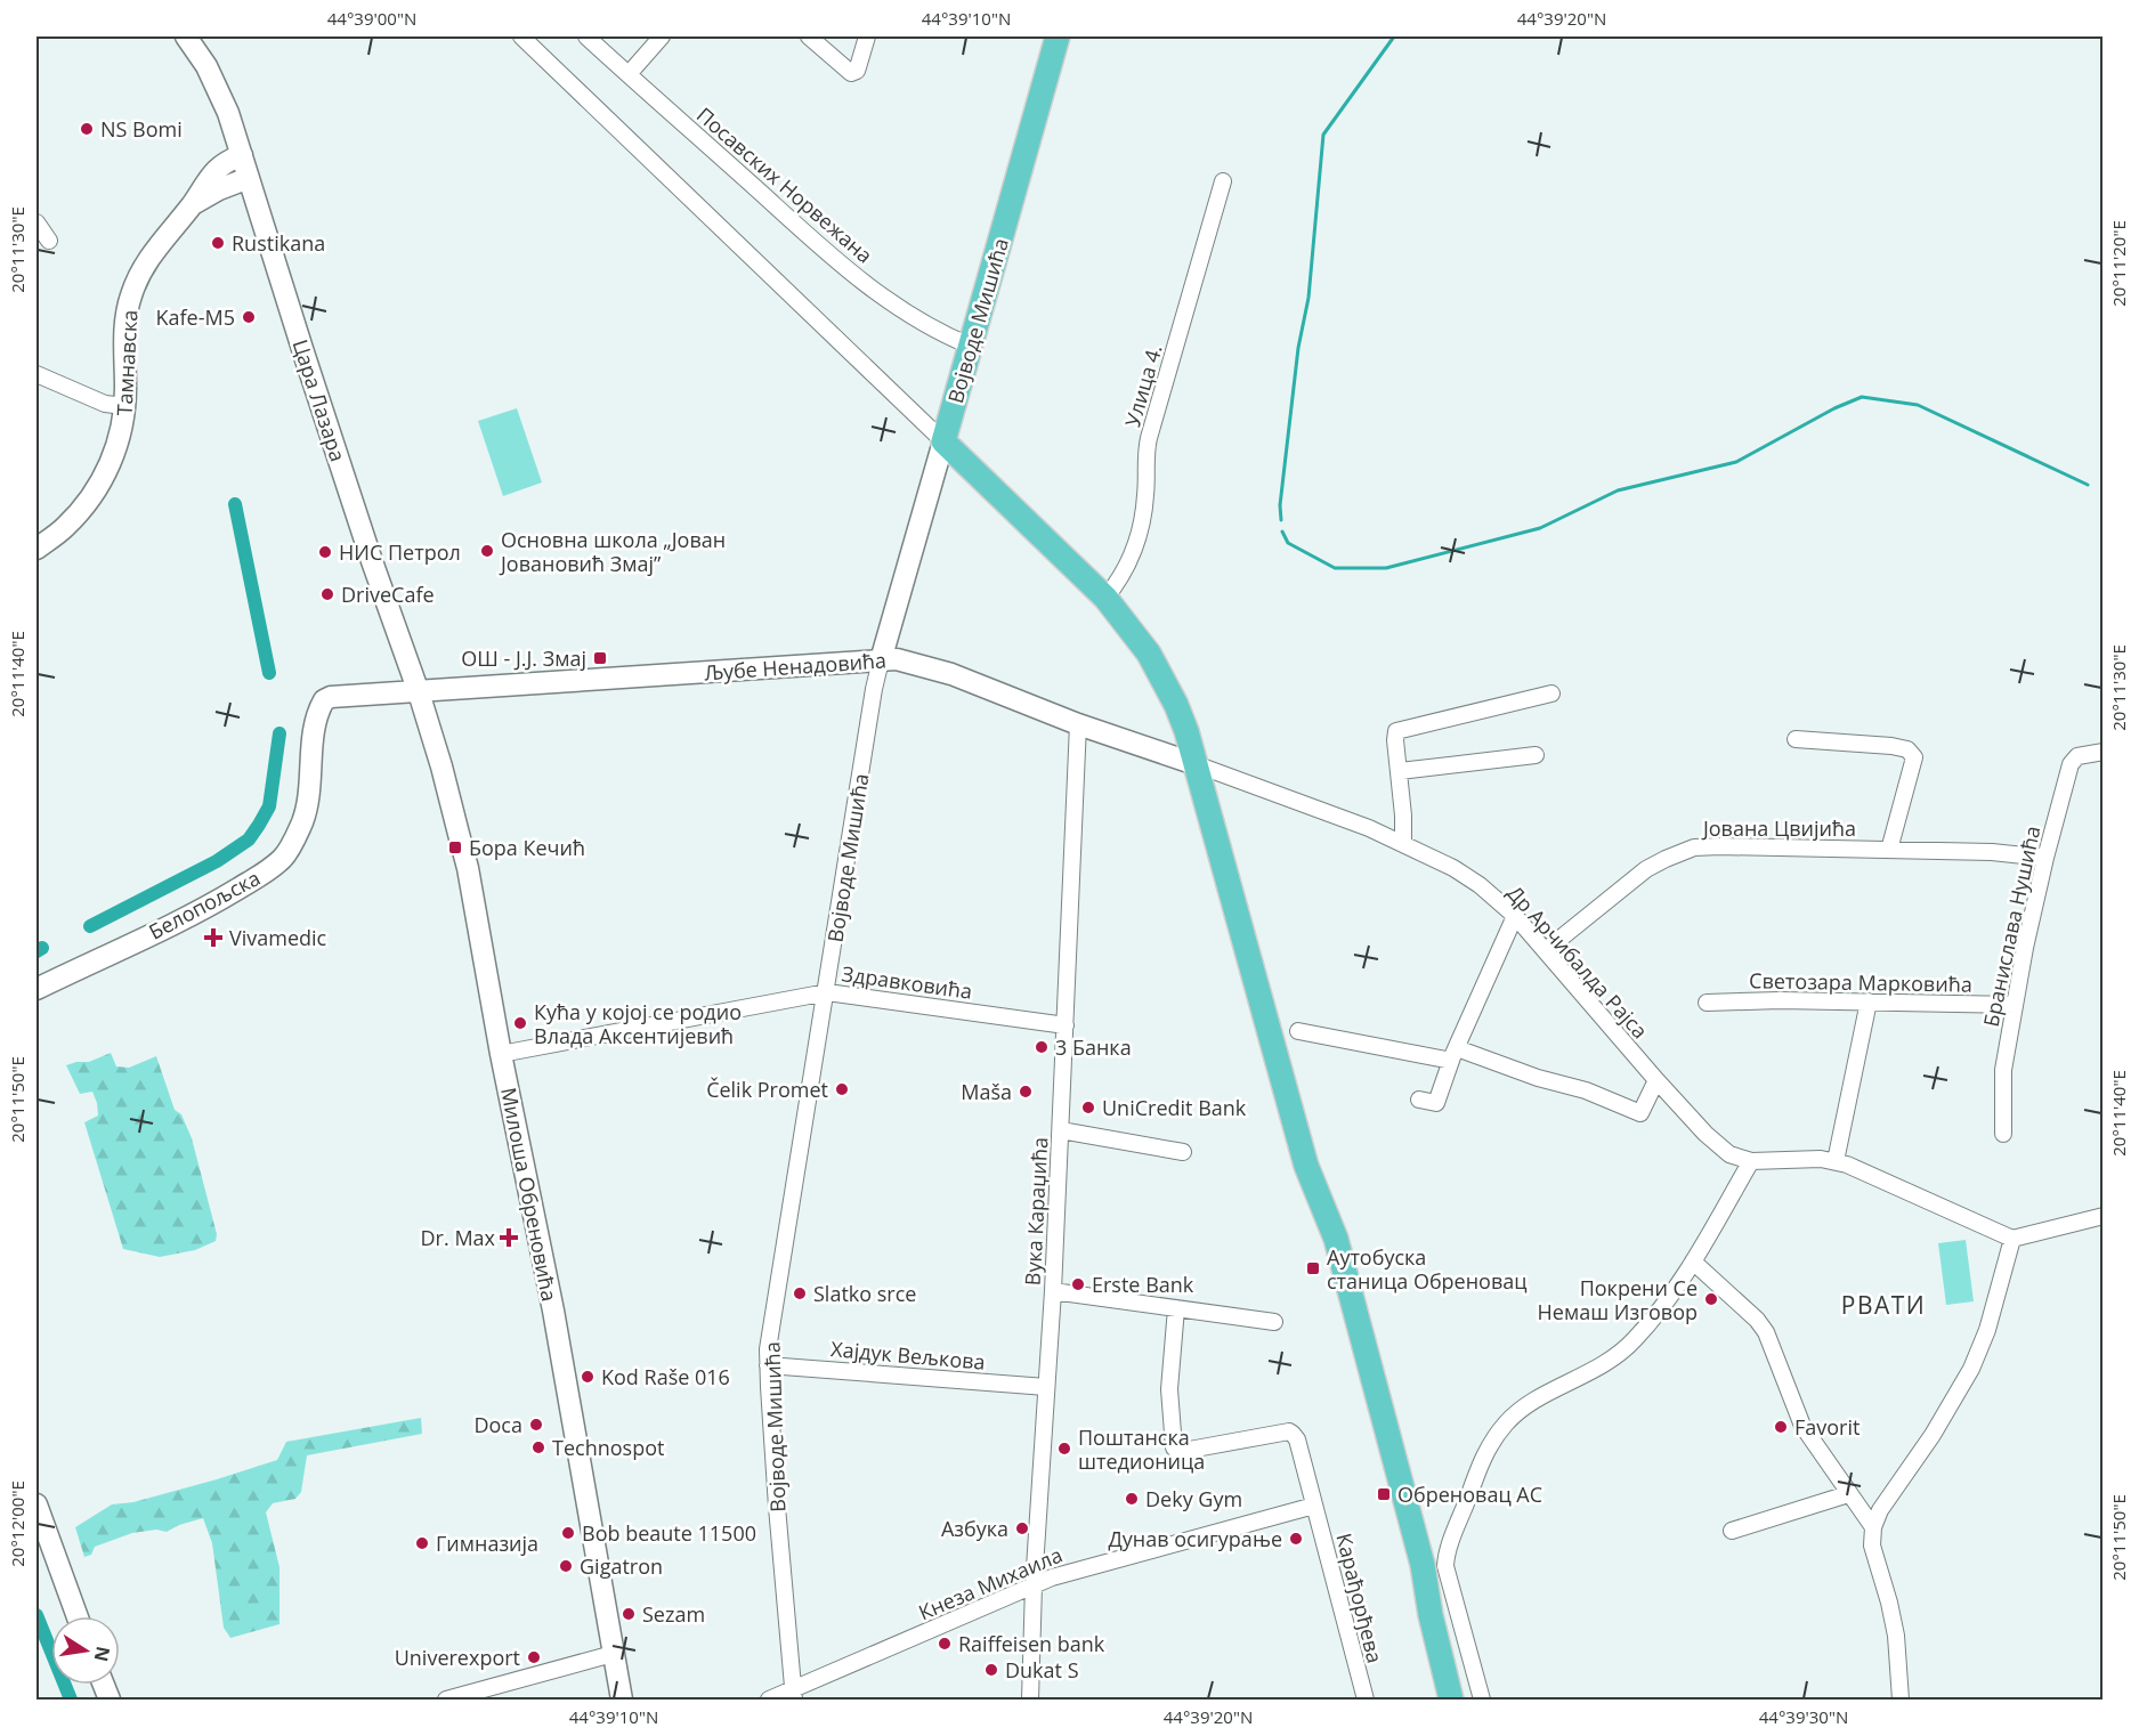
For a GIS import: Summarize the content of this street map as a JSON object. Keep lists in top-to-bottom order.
{
  "streets": {
    "main road": ["Војводе Мишића"],
    "street": [
      "Посавских Норвежана",
      "Тамнавска",
      "Улица 4.",
      "Цара Лазара",
      "Љубе Ненадовића",
      "Јована Цвијића",
      "Белопољска",
      "Бранислава Нушића",
      "Др Арчибалда Рајса",
      "Здравковића",
      "Светозара Марковића",
      "Милоша Обреновића",
      "Вука Караџића",
      "Хајдук Вељкова",
      "Кнеза Михаила",
      "Карађорђева"
    ]
  },
  "crossings": [
    ["Посавских Норвежана", "Војводе Мишића"],
    ["Војводе Мишића", "Љубе Ненадовића"],
    ["Војводе Мишића", "Здравковића"],
    ["Војводе Мишића", "Хајдук Вељкова"],
    ["Војводе Мишића", "Кнеза Михаила"],
    ["Тамнавска", "Цара Лазара"],
    ["Цара Лазара", "Љубе Ненадовића"],
    ["Цара Лазара", "Белопољска"],
    ["Цара Лазара", "Милоша Обреновића"],
    ["Љубе Ненадовића", "Белопољска"],
    ["Љубе Ненадовића", "Др Арчибалда Рајса"],
    ["Љубе Ненадовића", "Милоша Обреновића"],
    ["Љубе Ненадовића", "Вука Караџића"],
    ["Јована Цвијића", "Бранислава Нушића"],
    ["Јована Цвијића", "Др Арчибалда Рајса"],
    ["Белопољска", "Милоша Обреновића"],
    ["Бранислава Нушића", "Светозара Марковића"],
    ["Здравковића", "Милоша Обреновића"],
    ["Здравковића", "Вука Караџића"],
    ["Вука Караџића", "Хајдук Вељкова"],
    ["Вука Караџића", "Кнеза Михаила"],
    ["Кнеза Михаила", "Карађорђева"]
  ],
  "districts": ["РВАТИ"],
  "places": {
    "other": [
      "NS Bomi",
      "Rustikana",
      "Kafe-M5",
      "Основна школа „Јован Јовановић Змај”",
      "НИС Петрол",
      "DriveCafe",
      "Кућа у којој се родио Влада Аксентијевић",
      "3 Банка",
      "Čelik Promet",
      "Maša",
      "UniCredit Bank",
      "Erste Bank",
      "Slatko srce",
      "Покрени Се Немаш Изговор",
      "Kod Raše 016",
      "Doca",
      "Favorit",
      "Technospot",
      "Поштанска штедионица",
      "Deky Gym",
      "Азбука",
      "Bob beaute 11500",
      "Дунав осигурање",
      "Гимназија",
      "Gigatron",
      "Sezam",
      "Raiffeisen bank",
      "Univerexport",
      "Dukat S"
    ],
    "transit": [
      "ОШ - Ј.Ј. Змај",
      "Бора Кечић",
      "Аутобуска станица Обреновац",
      "Обреновац АС"
    ],
    "health": ["Vivamedic", "Dr. Max"]
  },
  "north": "right",
  "coordinates": [
    "44°39'00\"N",
    "44°39'10\"N",
    "44°39'20\"N",
    "20°11'30\"E",
    "20°11'20\"E",
    "20°11'40\"E",
    "20°11'50\"E",
    "20°12'00\"E",
    "44°39'30\"N"
  ]
}
